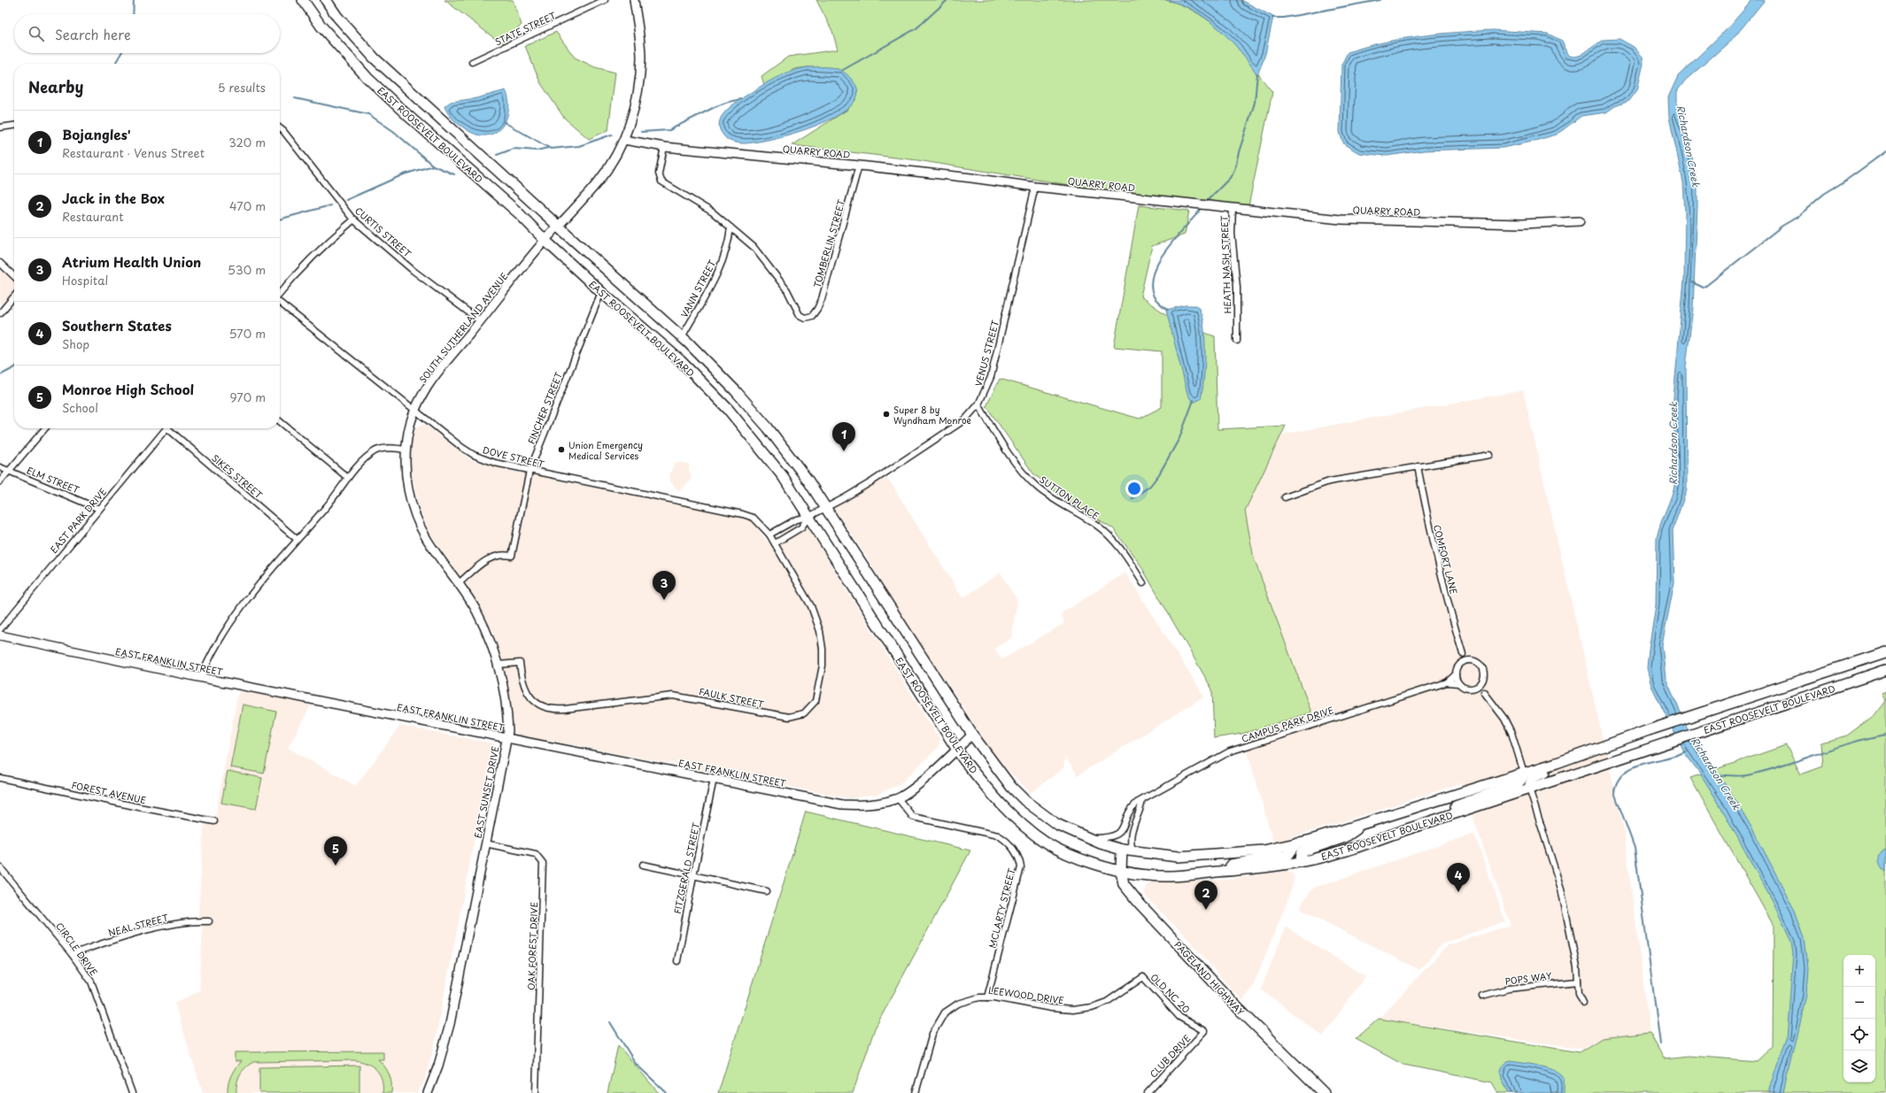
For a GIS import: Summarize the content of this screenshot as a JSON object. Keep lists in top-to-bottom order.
{
  "streets": {
    "highway": ["EAST ROOSEVELT BOULEVARD", "PAGELAND HIGHWAY"],
    "street": [
      "STATE STREET",
      "QUARRY ROAD",
      "CURTIS STREET",
      "TOMBERLIN STREET",
      "HEATH NASH STREET",
      "VANN STREET",
      "SOUTH SUTHERLAND AVENUE",
      "VENUS STREET",
      "FINCHER STREET",
      "DOVE STREET",
      "SIKES STREET",
      "ELM STREET",
      "SUTTON PLACE",
      "EAST PARK DRIVE",
      "COMFORT LANE",
      "EAST FRANKLIN STREET",
      "FAULK STREET",
      "CAMPUS PARK DRIVE",
      "FOREST AVENUE",
      "EAST SUNSET DRIVE",
      "FITZGERALD STREET",
      "MCLARTY STREET",
      "NEAL STREET",
      "OAK FOREST DRIVE",
      "CIRCLE DRIVE",
      "POPS WAY",
      "OLD NC 20",
      "LEEWOOD DRIVE",
      "CLUB DRIVE"
    ]
  },
  "crossings": [
    ["EAST ROOSEVELT BOULEVARD", "VANN STREET"],
    ["EAST ROOSEVELT BOULEVARD", "SOUTH SUTHERLAND AVENUE"],
    ["EAST ROOSEVELT BOULEVARD", "VENUS STREET"],
    ["EAST ROOSEVELT BOULEVARD", "FINCHER STREET"],
    ["EAST ROOSEVELT BOULEVARD", "CAMPUS PARK DRIVE"],
    ["EAST ROOSEVELT BOULEVARD", "PAGELAND HIGHWAY"],
    ["QUARRY ROAD", "TOMBERLIN STREET"],
    ["QUARRY ROAD", "HEATH NASH STREET"],
    ["QUARRY ROAD", "SOUTH SUTHERLAND AVENUE"],
    ["QUARRY ROAD", "VENUS STREET"],
    ["CURTIS STREET", "SOUTH SUTHERLAND AVENUE"],
    ["TOMBERLIN STREET", "VANN STREET"],
    ["SOUTH SUTHERLAND AVENUE", "DOVE STREET"],
    ["SOUTH SUTHERLAND AVENUE", "EAST SUNSET DRIVE"],
    ["VENUS STREET", "SUTTON PLACE"],
    ["FINCHER STREET", "DOVE STREET"],
    ["FINCHER STREET", "EAST SUNSET DRIVE"],
    ["DOVE STREET", "FAULK STREET"],
    ["ELM STREET", "EAST PARK DRIVE"],
    ["COMFORT LANE", "CAMPUS PARK DRIVE"],
    ["EAST FRANKLIN STREET", "EAST SUNSET DRIVE"],
    ["EAST FRANKLIN STREET", "FITZGERALD STREET"],
    ["EAST FRANKLIN STREET", "MCLARTY STREET"],
    ["FAULK STREET", "EAST SUNSET DRIVE"],
    ["EAST SUNSET DRIVE", "OAK FOREST DRIVE"],
    ["MCLARTY STREET", "LEEWOOD DRIVE"],
    ["NEAL STREET", "CIRCLE DRIVE"],
    ["OLD NC 20", "LEEWOOD DRIVE"],
    ["OLD NC 20", "CLUB DRIVE"]
  ],
  "water": ["Richardson Creek"],
  "places": ["Super 8 by Wyndham Monroe", "Union Emergency Medical Services"],
  "page": {
    "search": "Search here",
    "heading": ["Nearby", "5 results"],
    "list": [
      {
        "mark": "1",
        "name": "Bojangles'",
        "note": "Restaurant · Venus Street",
        "value": "320 m"
      },
      {
        "mark": "2",
        "name": "Jack in the Box",
        "note": "Restaurant",
        "value": "470 m"
      },
      {
        "mark": "3",
        "name": "Atrium Health Union",
        "note": "Hospital",
        "value": "530 m"
      },
      {
        "mark": "4",
        "name": "Southern States",
        "note": "Shop",
        "value": "570 m"
      },
      {
        "mark": "5",
        "name": "Monroe High School",
        "note": "School",
        "value": "970 m"
      }
    ],
    "pins": [
      "1",
      "3",
      "5",
      "4",
      "2"
    ],
    "map_buttons": ["+", "−"]
  }
}
